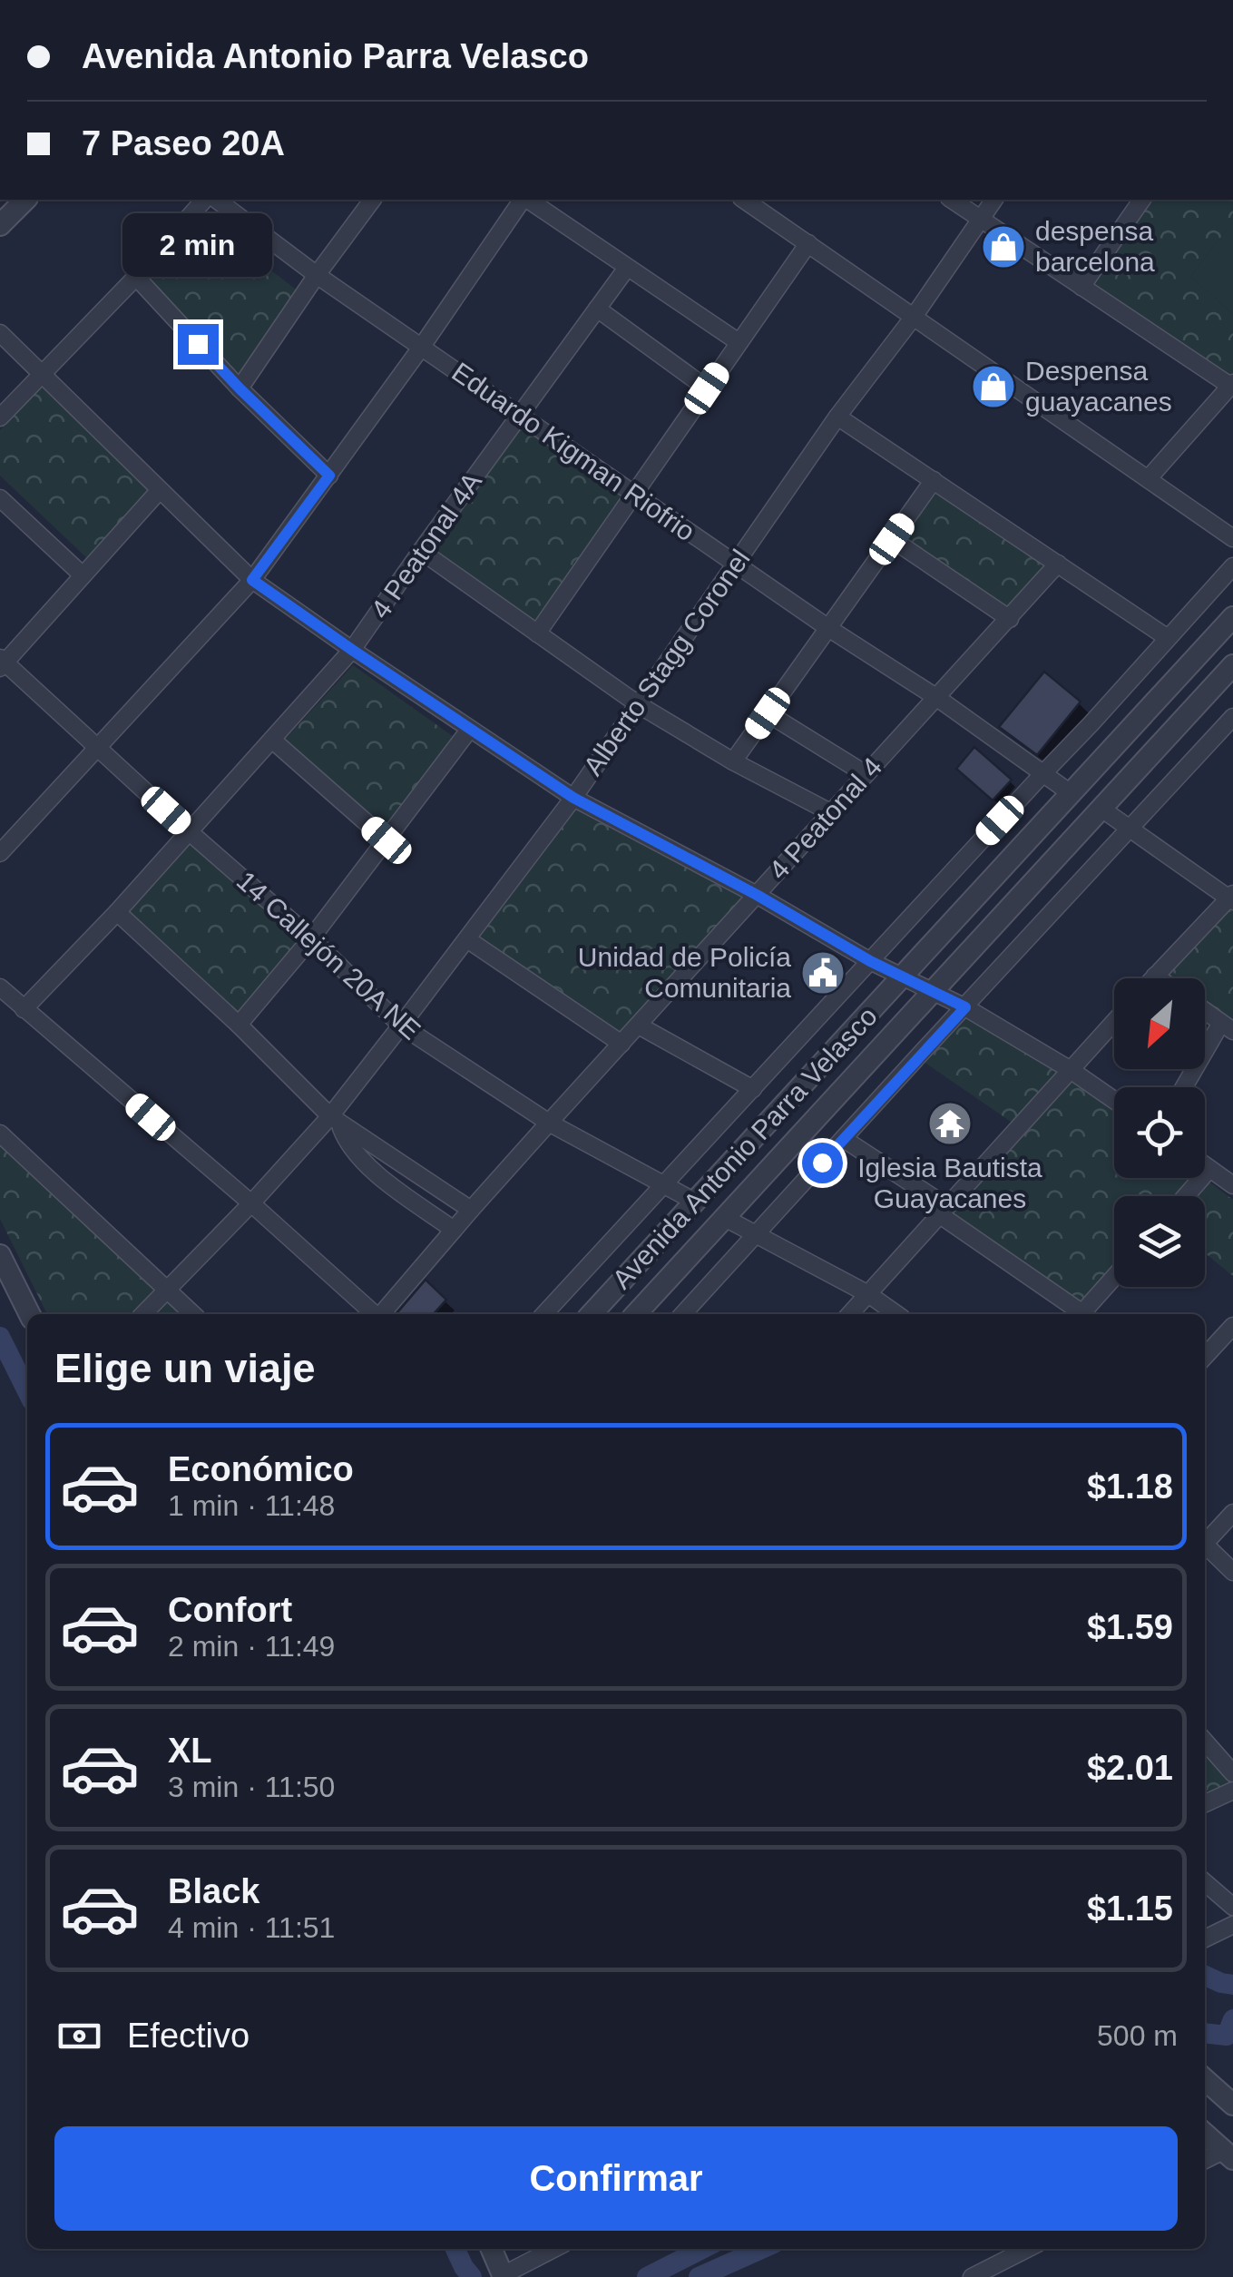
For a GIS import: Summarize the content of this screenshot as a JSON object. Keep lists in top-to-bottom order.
{
  "streets": {
    "street": [
      "Eduardo Kigman Riofrio",
      "4 Peatonal 4A",
      "Alberto Stagg Coronel",
      "4 Peatonal 4",
      "14 Callejón 20A NE",
      "Avenida Antonio Parra Velasco"
    ]
  },
  "crossings": [
    ["Eduardo Kigman Riofrio", "4 Peatonal 4A"],
    ["Eduardo Kigman Riofrio", "Alberto Stagg Coronel"],
    ["Eduardo Kigman Riofrio", "4 Peatonal 4"],
    ["Eduardo Kigman Riofrio", "Avenida Antonio Parra Velasco"],
    ["4 Peatonal 4A", "14 Callejón 20A NE"],
    ["Alberto Stagg Coronel", "14 Callejón 20A NE"],
    ["4 Peatonal 4", "14 Callejón 20A NE"],
    ["14 Callejón 20A NE", "Avenida Antonio Parra Velasco"]
  ],
  "places": {
    "shop": ["despensa barcelona", "Despensa guayacanes"],
    "public building": ["Unidad de Policía Comunitaria"],
    "temple": ["Iglesia Bautista Guayacanes"]
  },
  "north": "bottom left",
  "page": {
    "banner": ["Avenida Antonio Parra Velasco", "7 Paseo 20A"],
    "bubble": "2 min",
    "heading": "Elige un viaje",
    "list": [
      {
        "name": "Económico",
        "note": "1 min · 11:48",
        "value": "$1.18"
      },
      {
        "name": "Confort",
        "note": "2 min · 11:49",
        "value": "$1.59"
      },
      {
        "name": "XL",
        "note": "3 min · 11:50",
        "value": "$2.01"
      },
      {
        "name": "Black",
        "note": "4 min · 11:51",
        "value": "$1.15"
      }
    ],
    "pay": ["Efectivo", "500 m"],
    "buttons": "Confirmar"
  }
}
